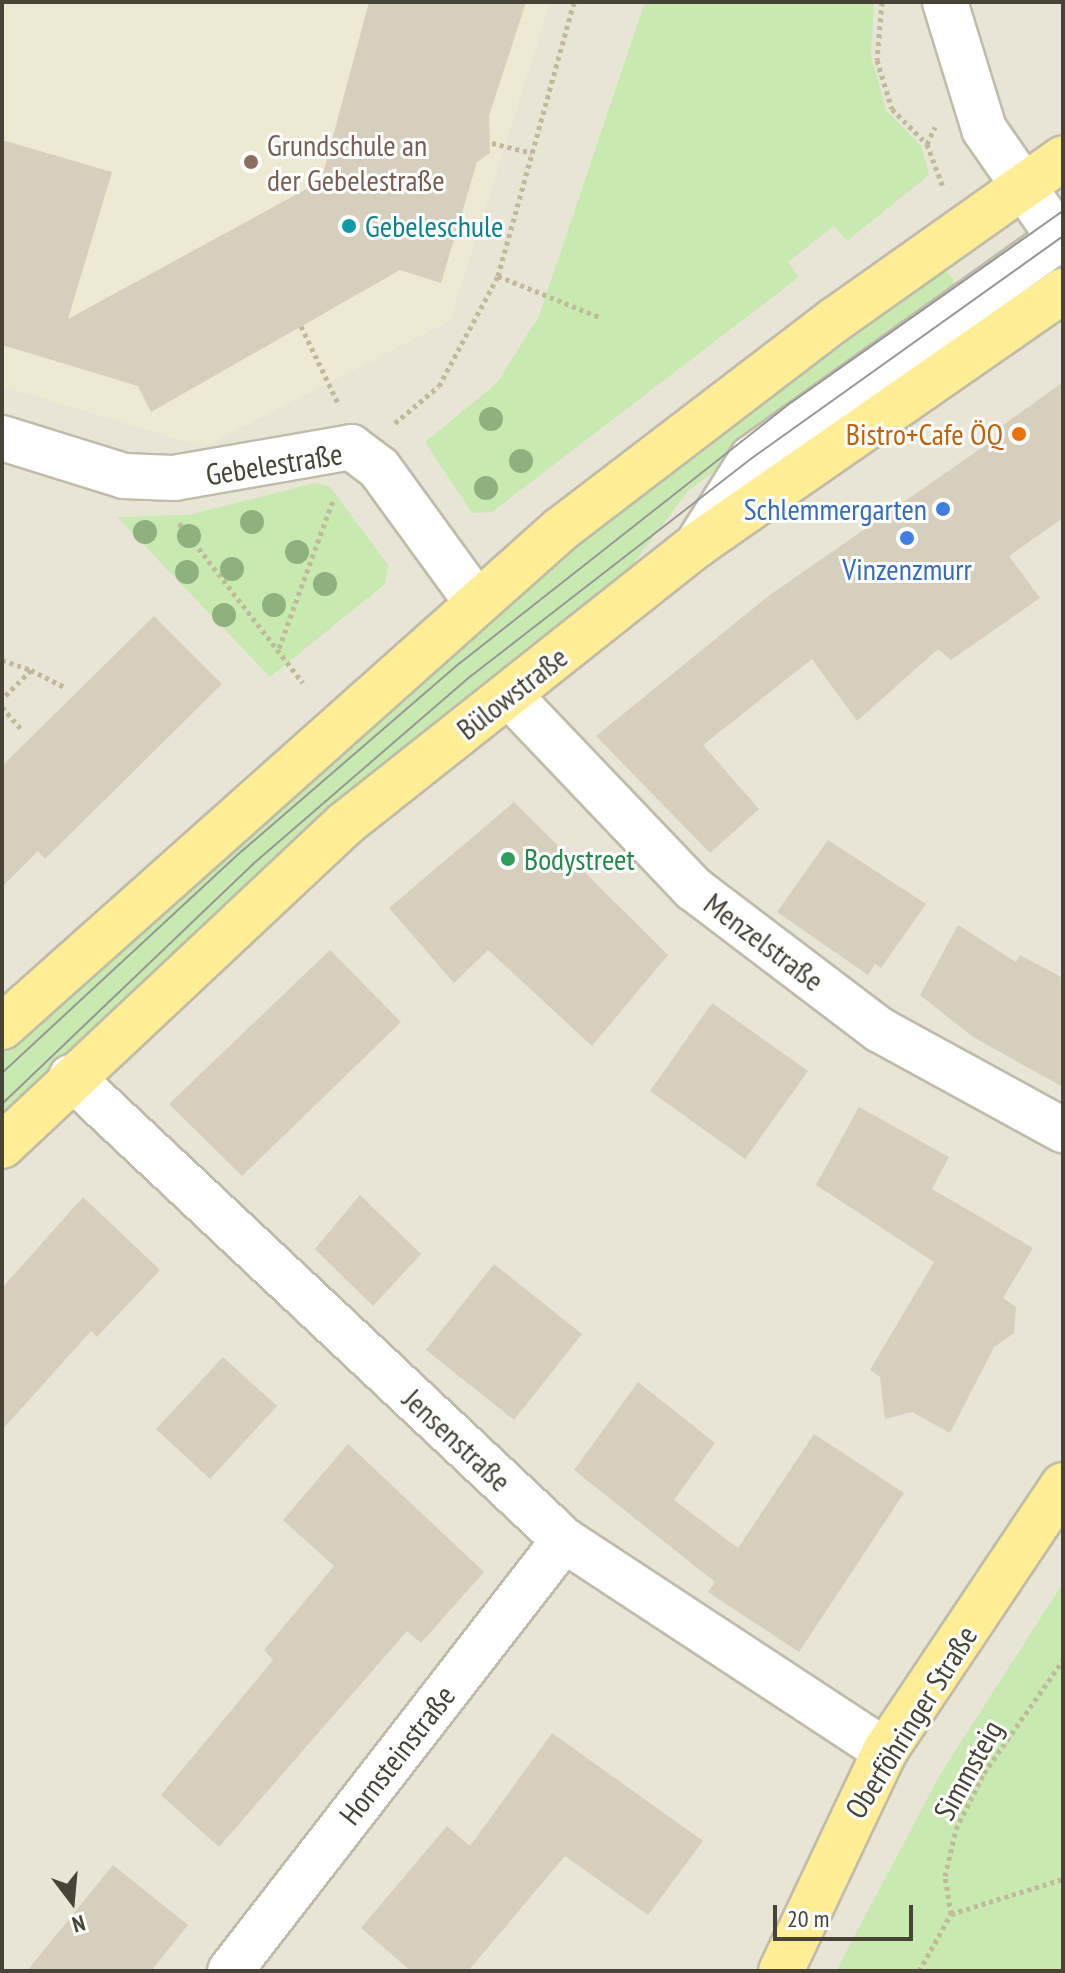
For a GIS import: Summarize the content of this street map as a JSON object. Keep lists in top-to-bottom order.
{
  "streets": {
    "main road": ["Bülowstraße", "Oberföhringer Straße"],
    "street": [
      "Gebelestraße",
      "Menzelstraße",
      "Jensenstraße",
      "Hornsteinstraße"
    ],
    "path": ["Simmsteig"]
  },
  "crossings": [
    ["Bülowstraße", "Menzelstraße"],
    ["Bülowstraße", "Jensenstraße"],
    ["Jensenstraße", "Oberföhringer Straße"],
    ["Jensenstraße", "Hornsteinstraße"]
  ],
  "places": [
    "Grundschule an der Gebelestraße",
    "Gebeleschule",
    "Bistro+Cafe ÖQ",
    "Schlemmergarten",
    "Vinzenzmurr",
    "Bodystreet"
  ],
  "scale_bar": "20 m",
  "north": "bottom"
}
